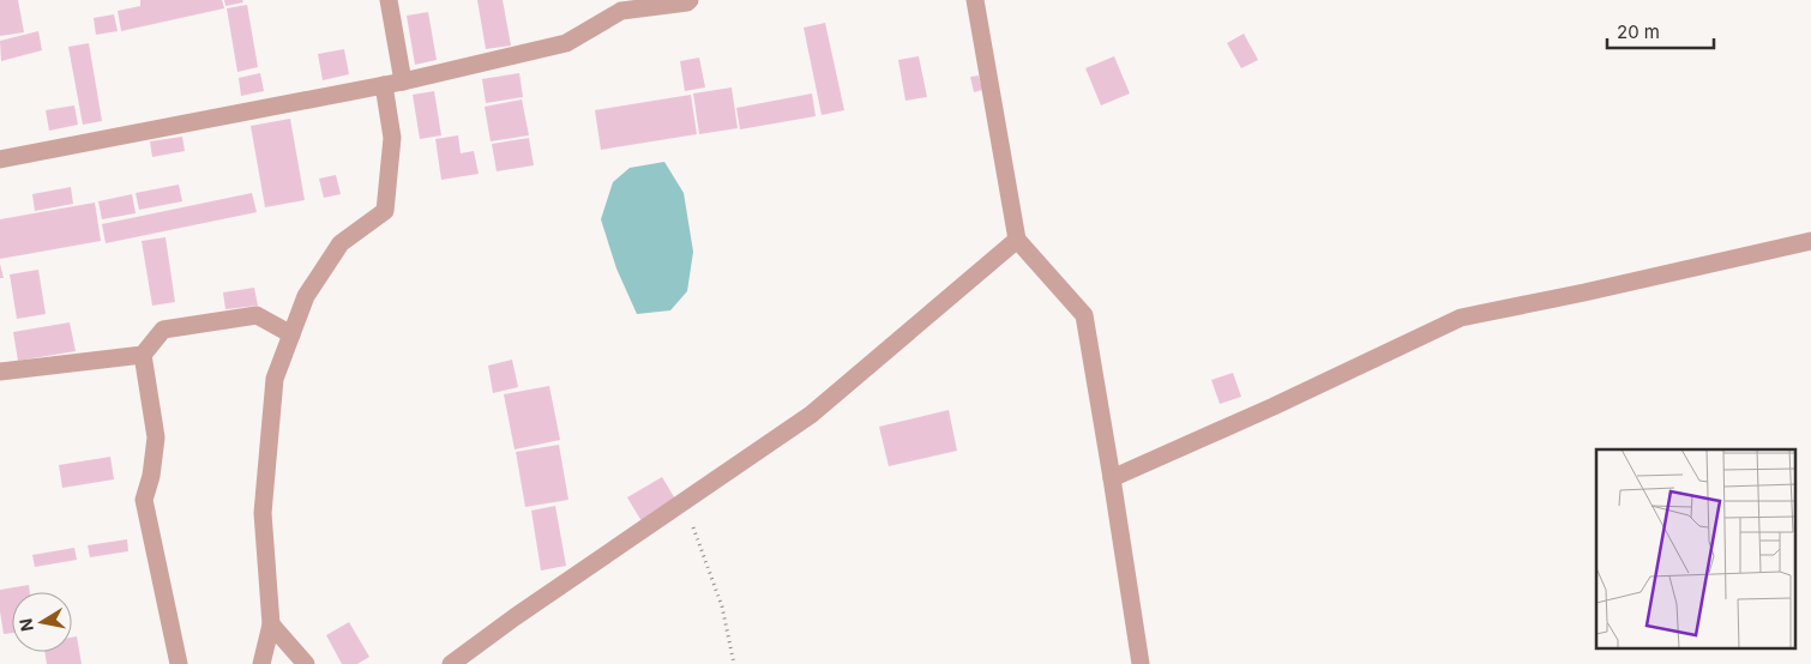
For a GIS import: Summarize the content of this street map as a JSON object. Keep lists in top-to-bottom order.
{
  "scale_bar": "20 m",
  "north": "left"
}
